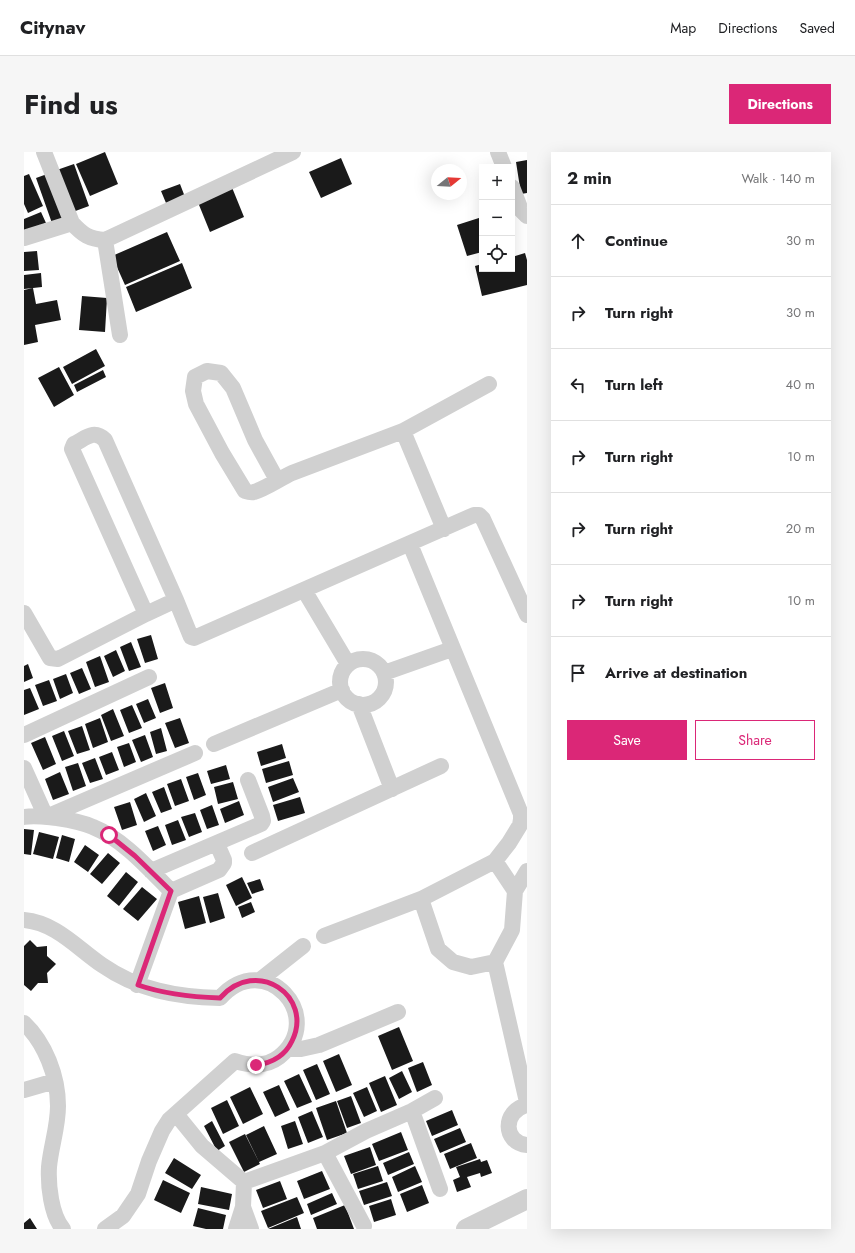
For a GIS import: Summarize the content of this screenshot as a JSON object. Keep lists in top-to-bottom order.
{
  "north": "right",
  "page": {
    "header": "Citynav",
    "nav": ["Map", "Directions", "Saved"],
    "title": "Find us",
    "buttons": [
      "Directions",
      ["Save", "Share"]
    ],
    "heading": ["2 min", "Walk · 140 m"],
    "map_buttons": ["+", "−"],
    "list": [
      ["Continue", "30 m"],
      ["Turn right", "30 m"],
      ["Turn left", "40 m"],
      ["Turn right", "10 m"],
      ["Turn right", "20 m"],
      ["Turn right", "10 m"],
      "Arrive at destination"
    ]
  }
}
